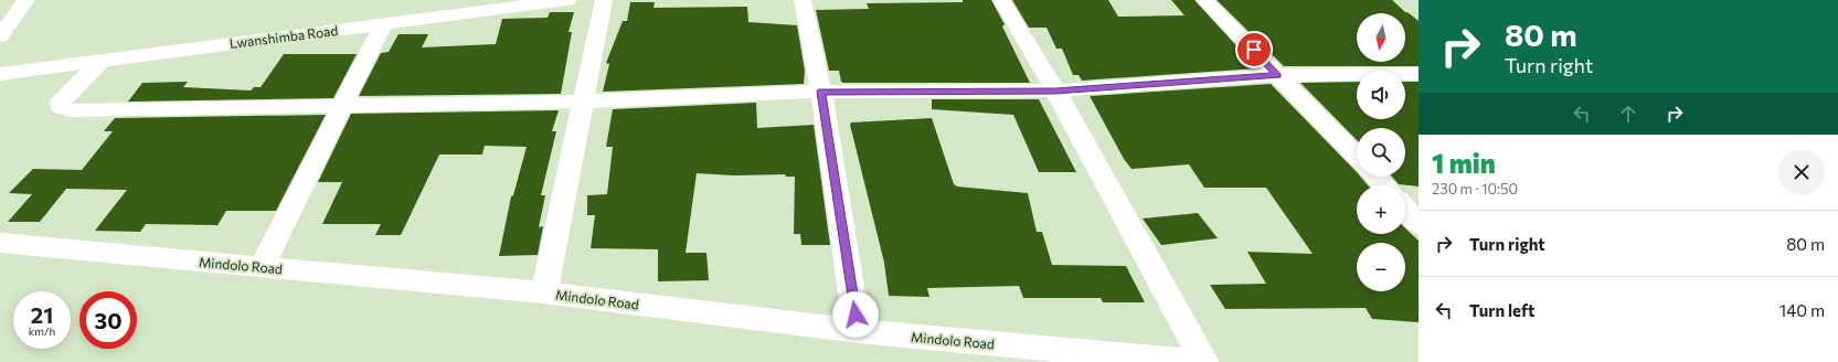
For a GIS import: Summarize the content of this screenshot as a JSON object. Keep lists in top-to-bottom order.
{
  "streets": {
    "street": ["Lwanshimba Road", "Mindolo Road"]
  },
  "north": "bottom",
  "page": {
    "turn": ["80 m", "Turn right"],
    "map_buttons": ["+", "−"],
    "heading": ["1 min", "230 m · 10:50"],
    "list": [
      {
        "name": "Turn right",
        "value": "80 m"
      },
      {
        "name": "Turn left",
        "value": "140 m"
      }
    ],
    "speed": "21 km/h",
    "limit": "30"
  }
}
